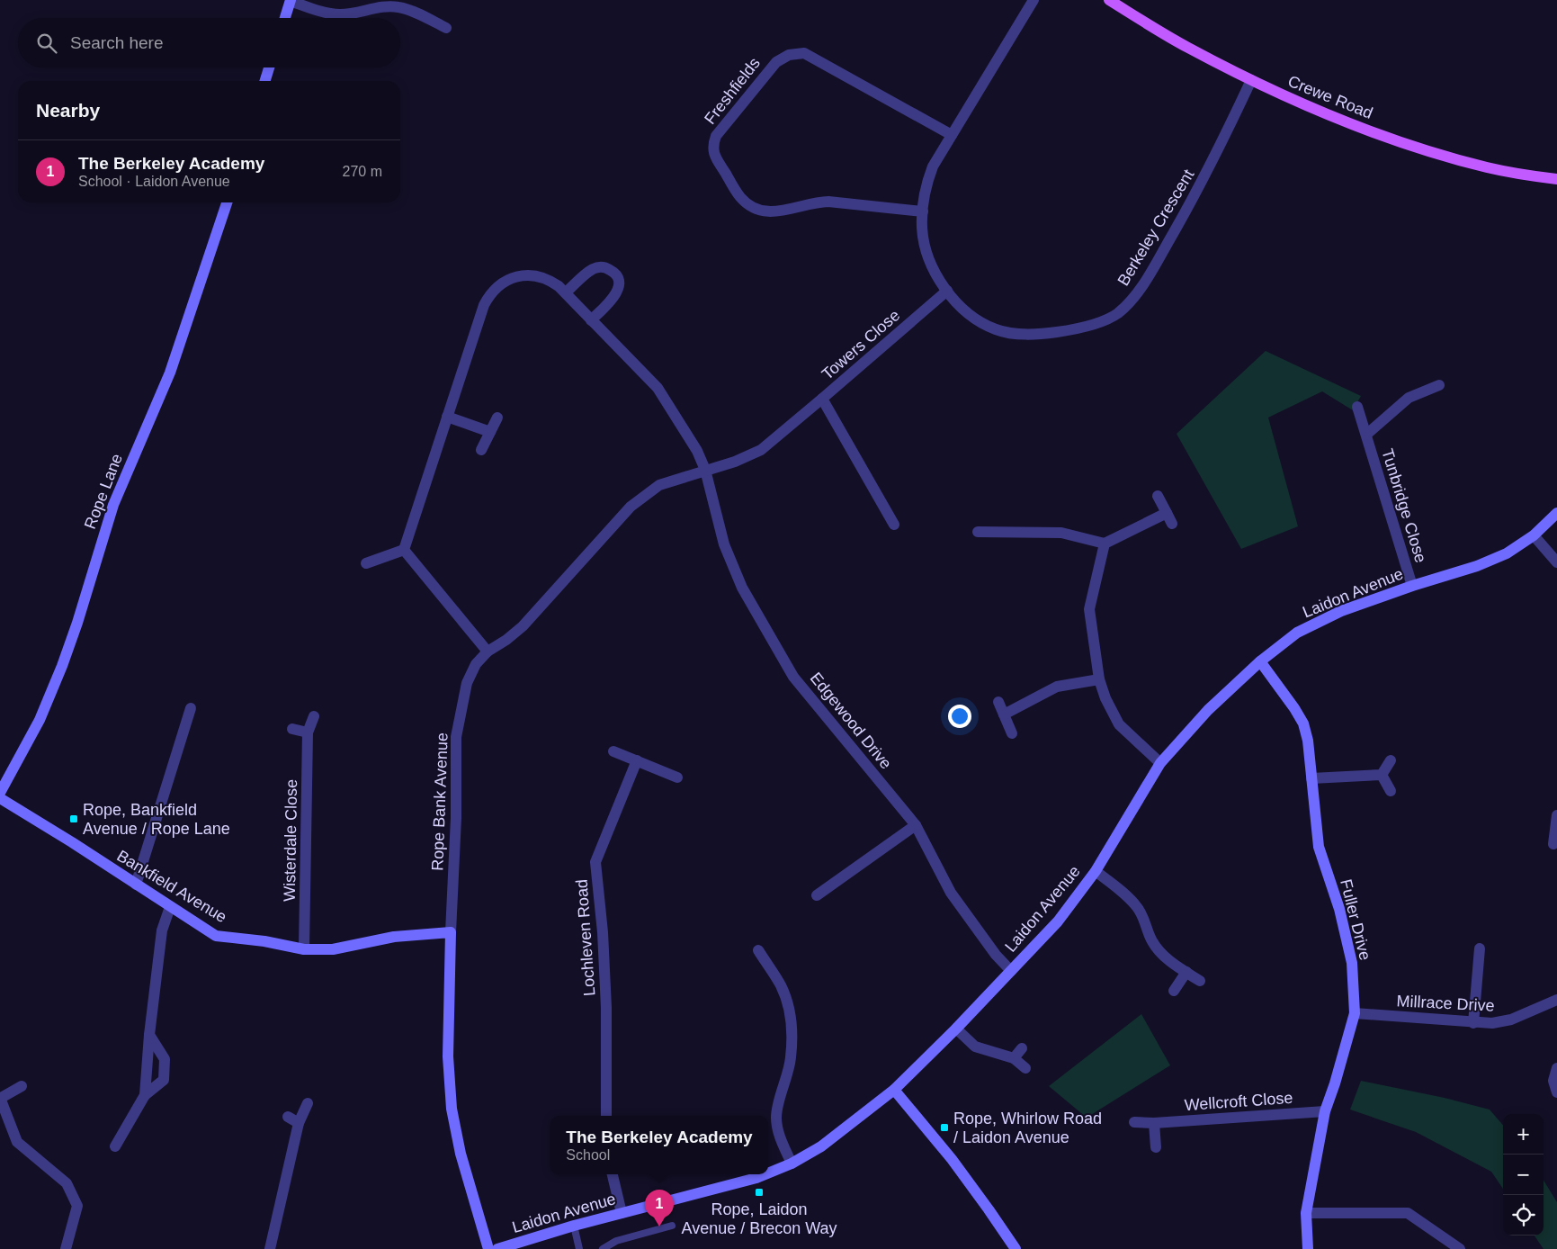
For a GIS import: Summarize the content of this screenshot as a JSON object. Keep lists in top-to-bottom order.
{
  "streets": {
    "main road": ["Crewe Road"],
    "street": [
      "Freshfields",
      "Berkeley Crescent",
      "Towers Close",
      "Rope Lane",
      "Tunbridge Close",
      "Laidon Avenue",
      "Edgewood Drive",
      "Rope Bank Avenue",
      "Wisterdale Close",
      "Bankfield Avenue",
      "Fuller Drive",
      "Lochleven Road",
      "Millrace Drive",
      "Wellcroft Close"
    ]
  },
  "crossings": [
    ["Freshfields", "Berkeley Crescent"],
    ["Crewe Road", "Berkeley Crescent"],
    ["Berkeley Crescent", "Towers Close"],
    ["Towers Close", "Rope Bank Avenue"],
    ["Tunbridge Close", "Laidon Avenue"],
    ["Laidon Avenue", "Edgewood Drive"],
    ["Laidon Avenue", "Fuller Drive"],
    ["Edgewood Drive", "Rope Bank Avenue"],
    ["Rope Bank Avenue", "Bankfield Avenue"],
    ["Wisterdale Close", "Bankfield Avenue"],
    ["Fuller Drive", "Millrace Drive"],
    ["Fuller Drive", "Wellcroft Close"]
  ],
  "places": {
    "transit": ["Rope, Bankfield Avenue / Rope Lane", "Rope, Whirlow Road / Laidon Avenue", "Rope, Laidon Avenue / Brecon Way"]
  },
  "page": {
    "search": "Search here",
    "heading": "Nearby",
    "list": [
      {
        "mark": "1",
        "name": "The Berkeley Academy",
        "note": "School · Laidon Avenue",
        "value": "270 m"
      }
    ],
    "map_buttons": ["+", "−"],
    "popup": ["The Berkeley Academy", "School"],
    "pins": "1"
  }
}
